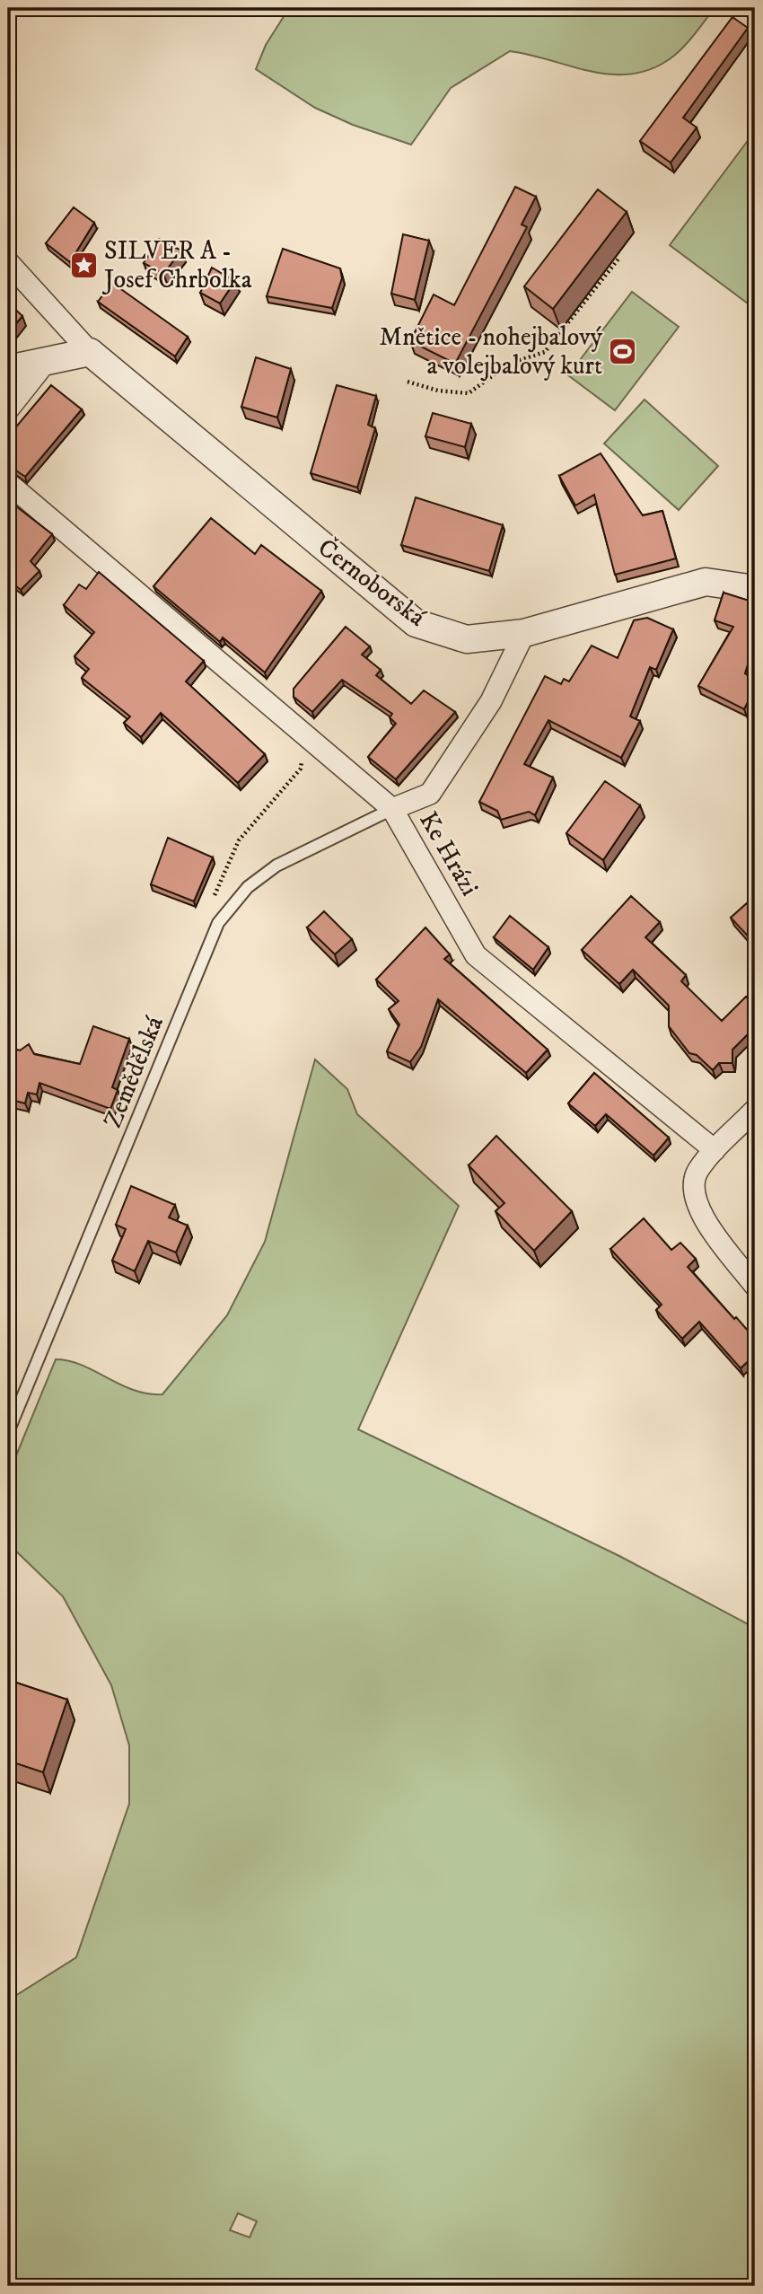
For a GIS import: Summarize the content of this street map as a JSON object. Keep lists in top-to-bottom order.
{
  "streets": {
    "street": ["Černoborská", "Ke Hrázi"],
    "lane": ["Zemědělská"]
  },
  "crossings": [
    ["Ke Hrázi", "Zemědělská"]
  ],
  "places": {
    "place": ["SILVER A - Josef Chrbolka"],
    "sports": ["Mnětice - nohejbalový a volejbalový kurt"]
  }
}
